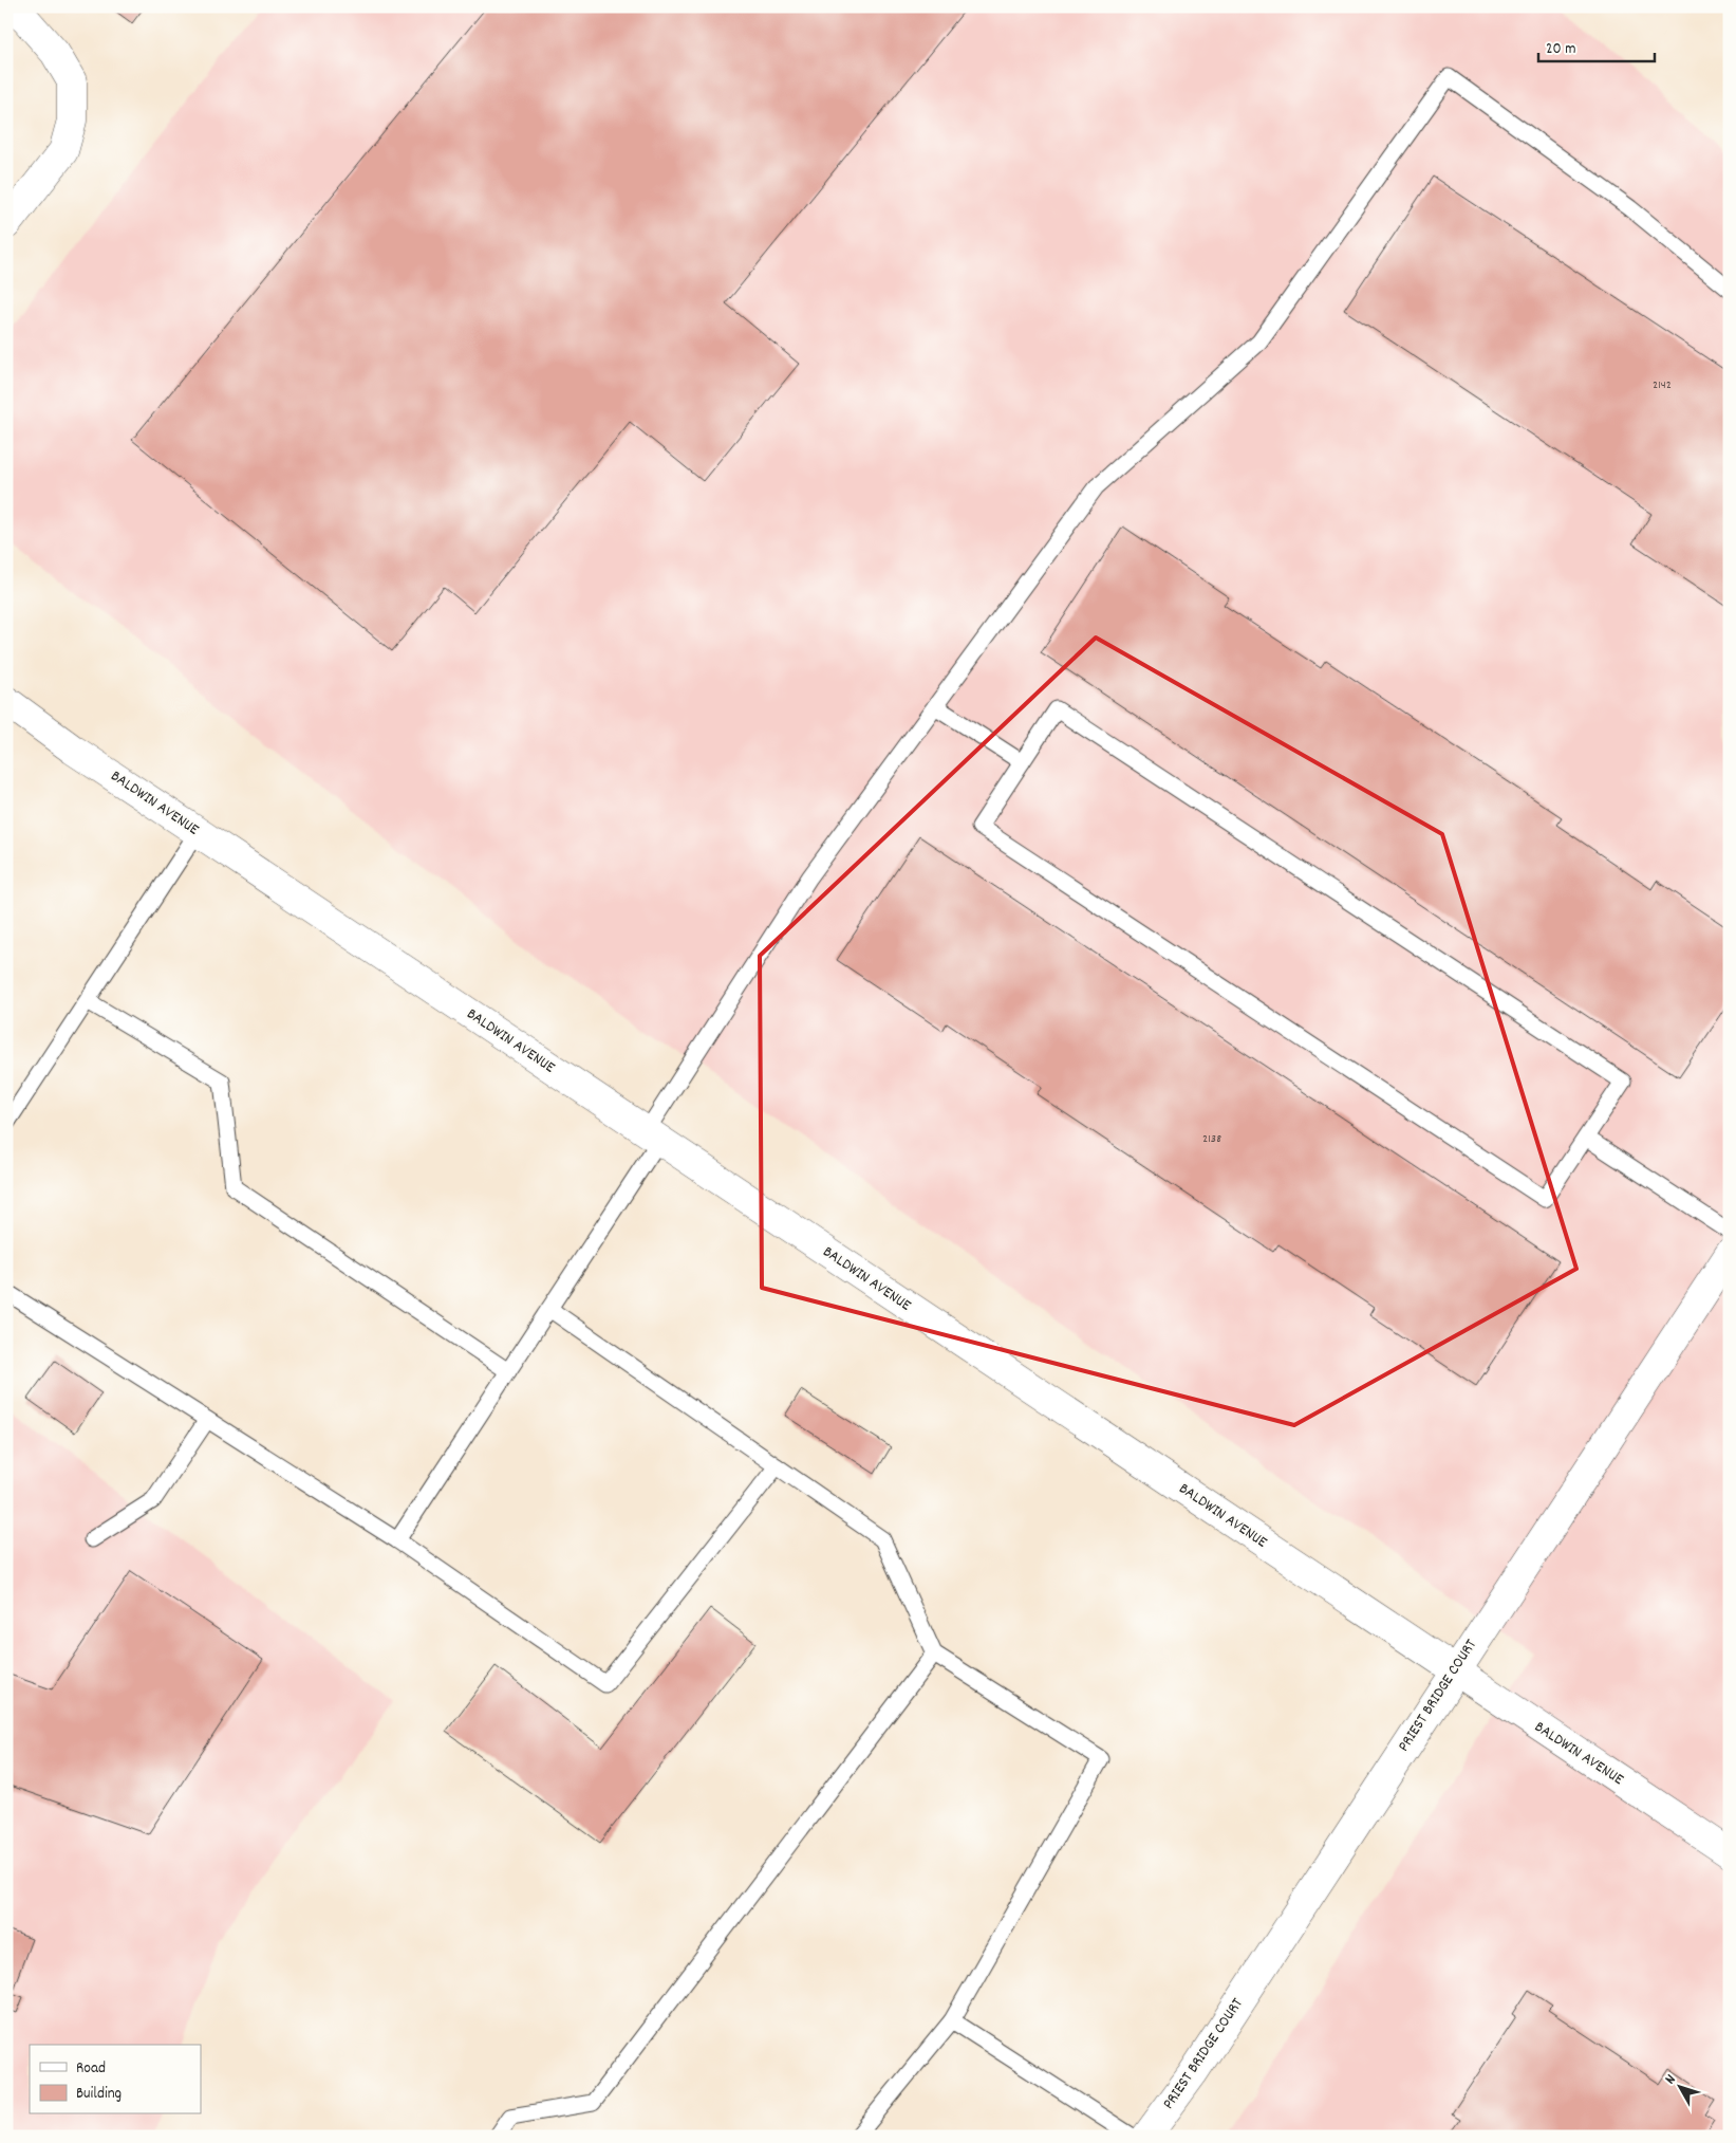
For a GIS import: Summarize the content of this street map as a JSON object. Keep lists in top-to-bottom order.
{
  "streets": {
    "street": ["BALDWIN AVENUE", "PRIEST BRIDGE COURT"]
  },
  "crossings": [
    ["BALDWIN AVENUE", "PRIEST BRIDGE COURT"]
  ],
  "house_numbers": ["2142", "2138"],
  "legend": ["Road", "Building"],
  "scale_bar": "20 m",
  "north": "top left"
}
